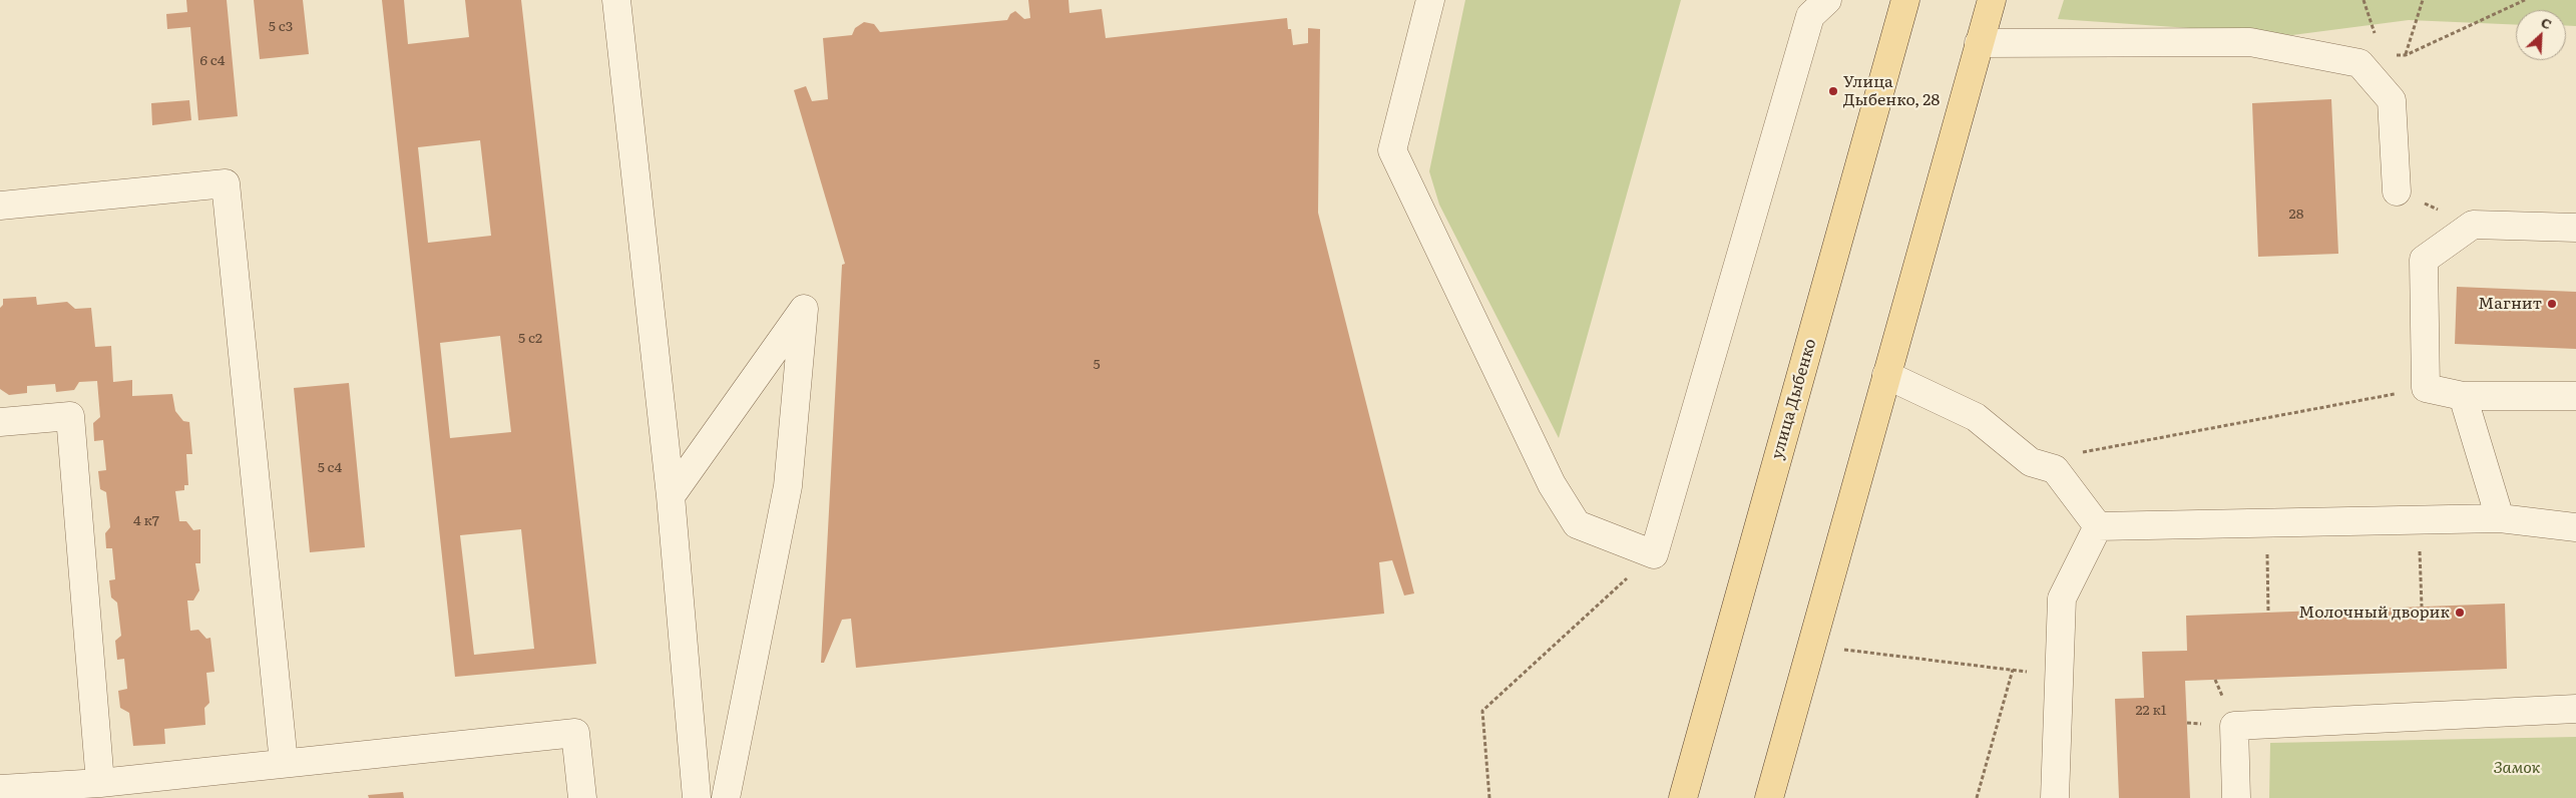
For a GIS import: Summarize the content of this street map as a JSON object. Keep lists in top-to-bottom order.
{
  "streets": {
    "main road": ["улица Дыбенко"]
  },
  "parks": ["Замок"],
  "places": ["Улица Дыбенко, 28", "Магнит", "Молочный дворик"],
  "house_numbers": [
    "5 с3",
    "6 с4",
    "28",
    "5 с2",
    "5",
    "5 с4",
    "4 к7",
    "22 к1"
  ],
  "north": "top right"
}
